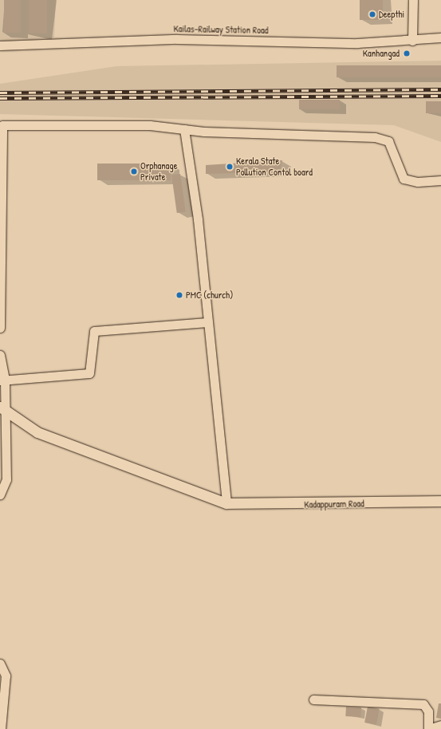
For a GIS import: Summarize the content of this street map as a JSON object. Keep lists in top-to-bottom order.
{
  "streets": {
    "main road": ["Kadappuram Road"],
    "street": ["Kailas-Railway Station Road"]
  },
  "places": [
    "Deepthi",
    "Kanhangad",
    "Kerala State Pollution Contol board",
    "Orphanage Private",
    "PMC (church)"
  ]
}
